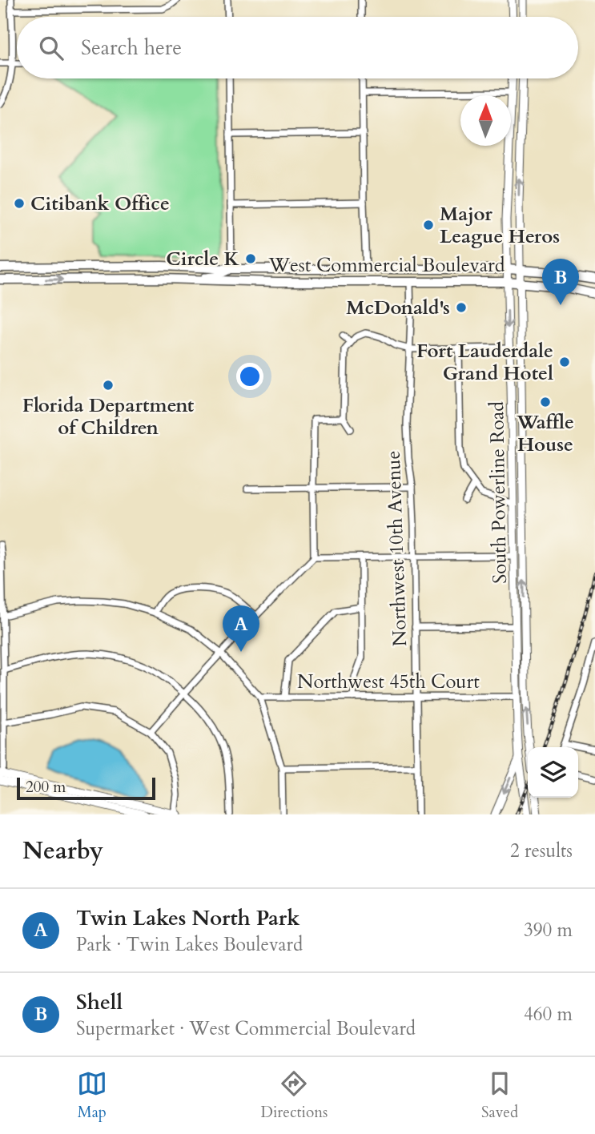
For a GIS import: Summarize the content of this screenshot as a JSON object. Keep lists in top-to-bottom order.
{
  "streets": {
    "highway": ["West Commercial Boulevard"],
    "main road": ["South Powerline Road"],
    "street": ["Northwest 10th Avenue", "Northwest 45th Court"]
  },
  "crossings": [
    ["West Commercial Boulevard", "South Powerline Road"],
    ["West Commercial Boulevard", "Northwest 10th Avenue"],
    ["South Powerline Road", "Northwest 45th Court"],
    ["Northwest 10th Avenue", "Northwest 45th Court"]
  ],
  "places": [
    "Citibank Office",
    "Major League Heros",
    "Circle K",
    "McDonald's",
    "Fort Lauderdale Grand Hotel",
    "Florida Department of Children",
    "Waffle House"
  ],
  "scale_bar": "200 m",
  "north": "top",
  "page": {
    "search": "Search here",
    "pins": ["B", "A"],
    "scale": "200 m",
    "heading": ["Nearby", "2 results"],
    "list": [
      {
        "mark": "A",
        "name": "Twin Lakes North Park",
        "note": "Park · Twin Lakes Boulevard",
        "value": "390 m"
      },
      {
        "mark": "B",
        "name": "Shell",
        "note": "Supermarket · West Commercial Boulevard",
        "value": "460 m"
      }
    ],
    "nav": ["Map", "Directions", "Saved"]
  }
}
